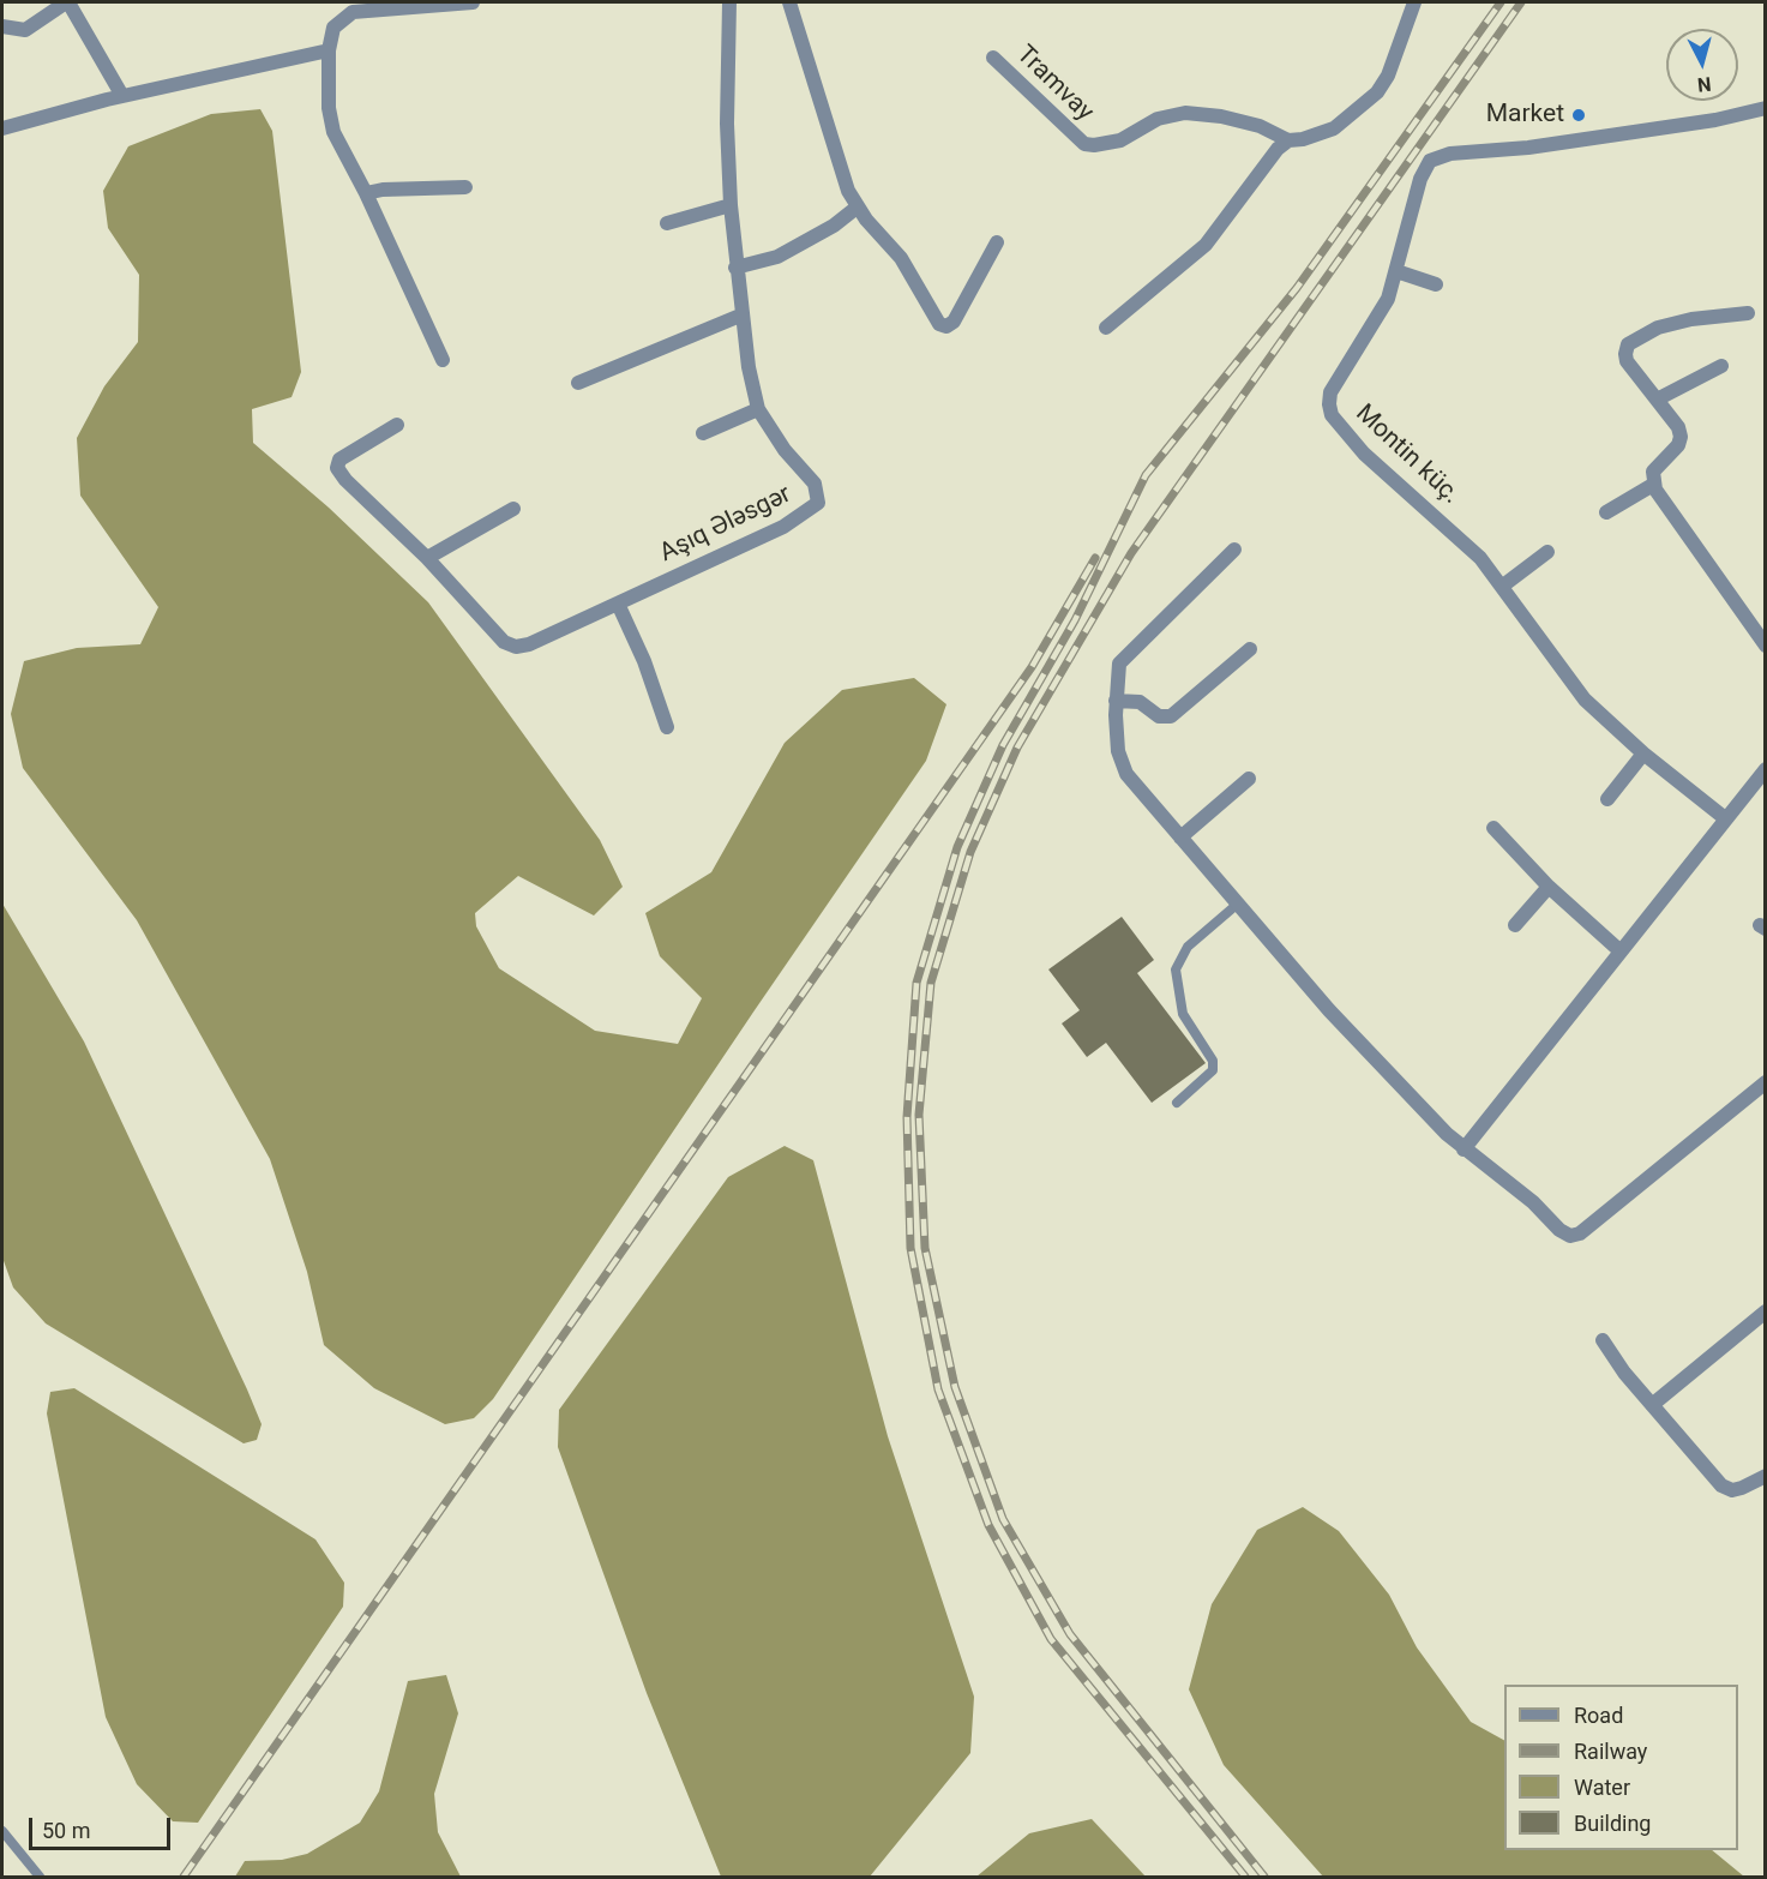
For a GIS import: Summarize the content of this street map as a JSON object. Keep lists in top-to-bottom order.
{
  "streets": {
    "street": ["Tramvay", "Montin küç.", "Aşıq Ələsgər"]
  },
  "places": ["Market"],
  "legend": [
    "Road",
    "Railway",
    "Water",
    "Building"
  ],
  "scale_bar": "50 m",
  "north": "bottom"
}
